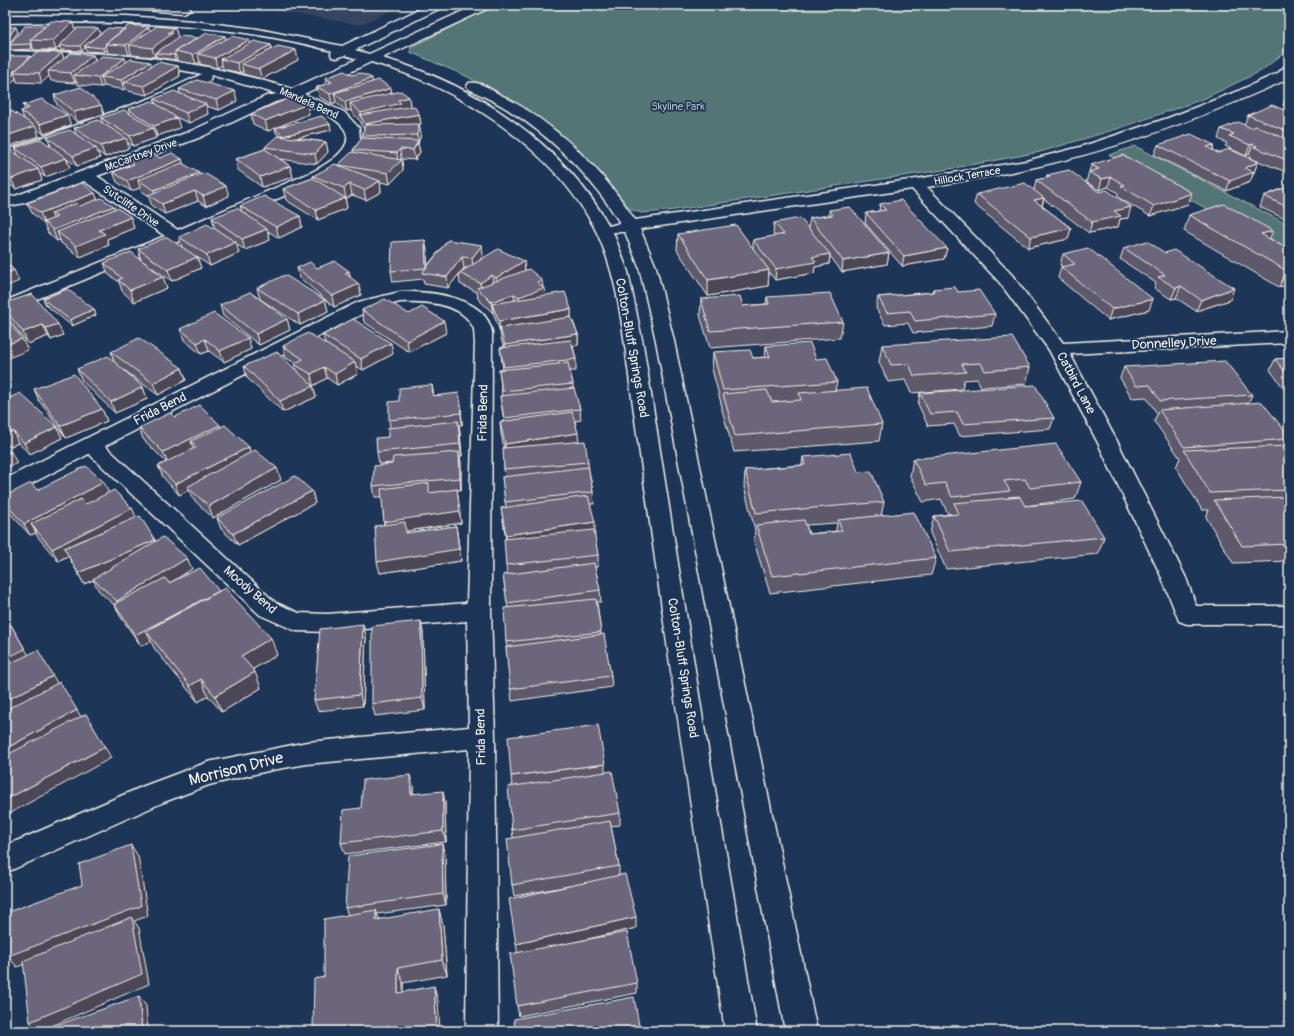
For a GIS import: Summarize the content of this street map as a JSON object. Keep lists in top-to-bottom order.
{
  "streets": {
    "street": [
      "Mandela Bend",
      "McCartney Drive",
      "Hillock Terrace",
      "Sutcliffe Drive",
      "Donnelley Drive",
      "Colton-Bluff Springs Road",
      "Catbird Lane",
      "Frida Bend",
      "Moody Bend",
      "Morrison Drive"
    ]
  },
  "crossings": [
    ["Mandela Bend", "McCartney Drive"],
    ["Mandela Bend", "Sutcliffe Drive"],
    ["McCartney Drive", "Sutcliffe Drive"],
    ["McCartney Drive", "Colton-Bluff Springs Road"],
    ["Hillock Terrace", "Colton-Bluff Springs Road"],
    ["Hillock Terrace", "Catbird Lane"],
    ["Donnelley Drive", "Catbird Lane"],
    ["Frida Bend", "Moody Bend"],
    ["Frida Bend", "Morrison Drive"]
  ],
  "parks": ["Skyline Park"]
}
